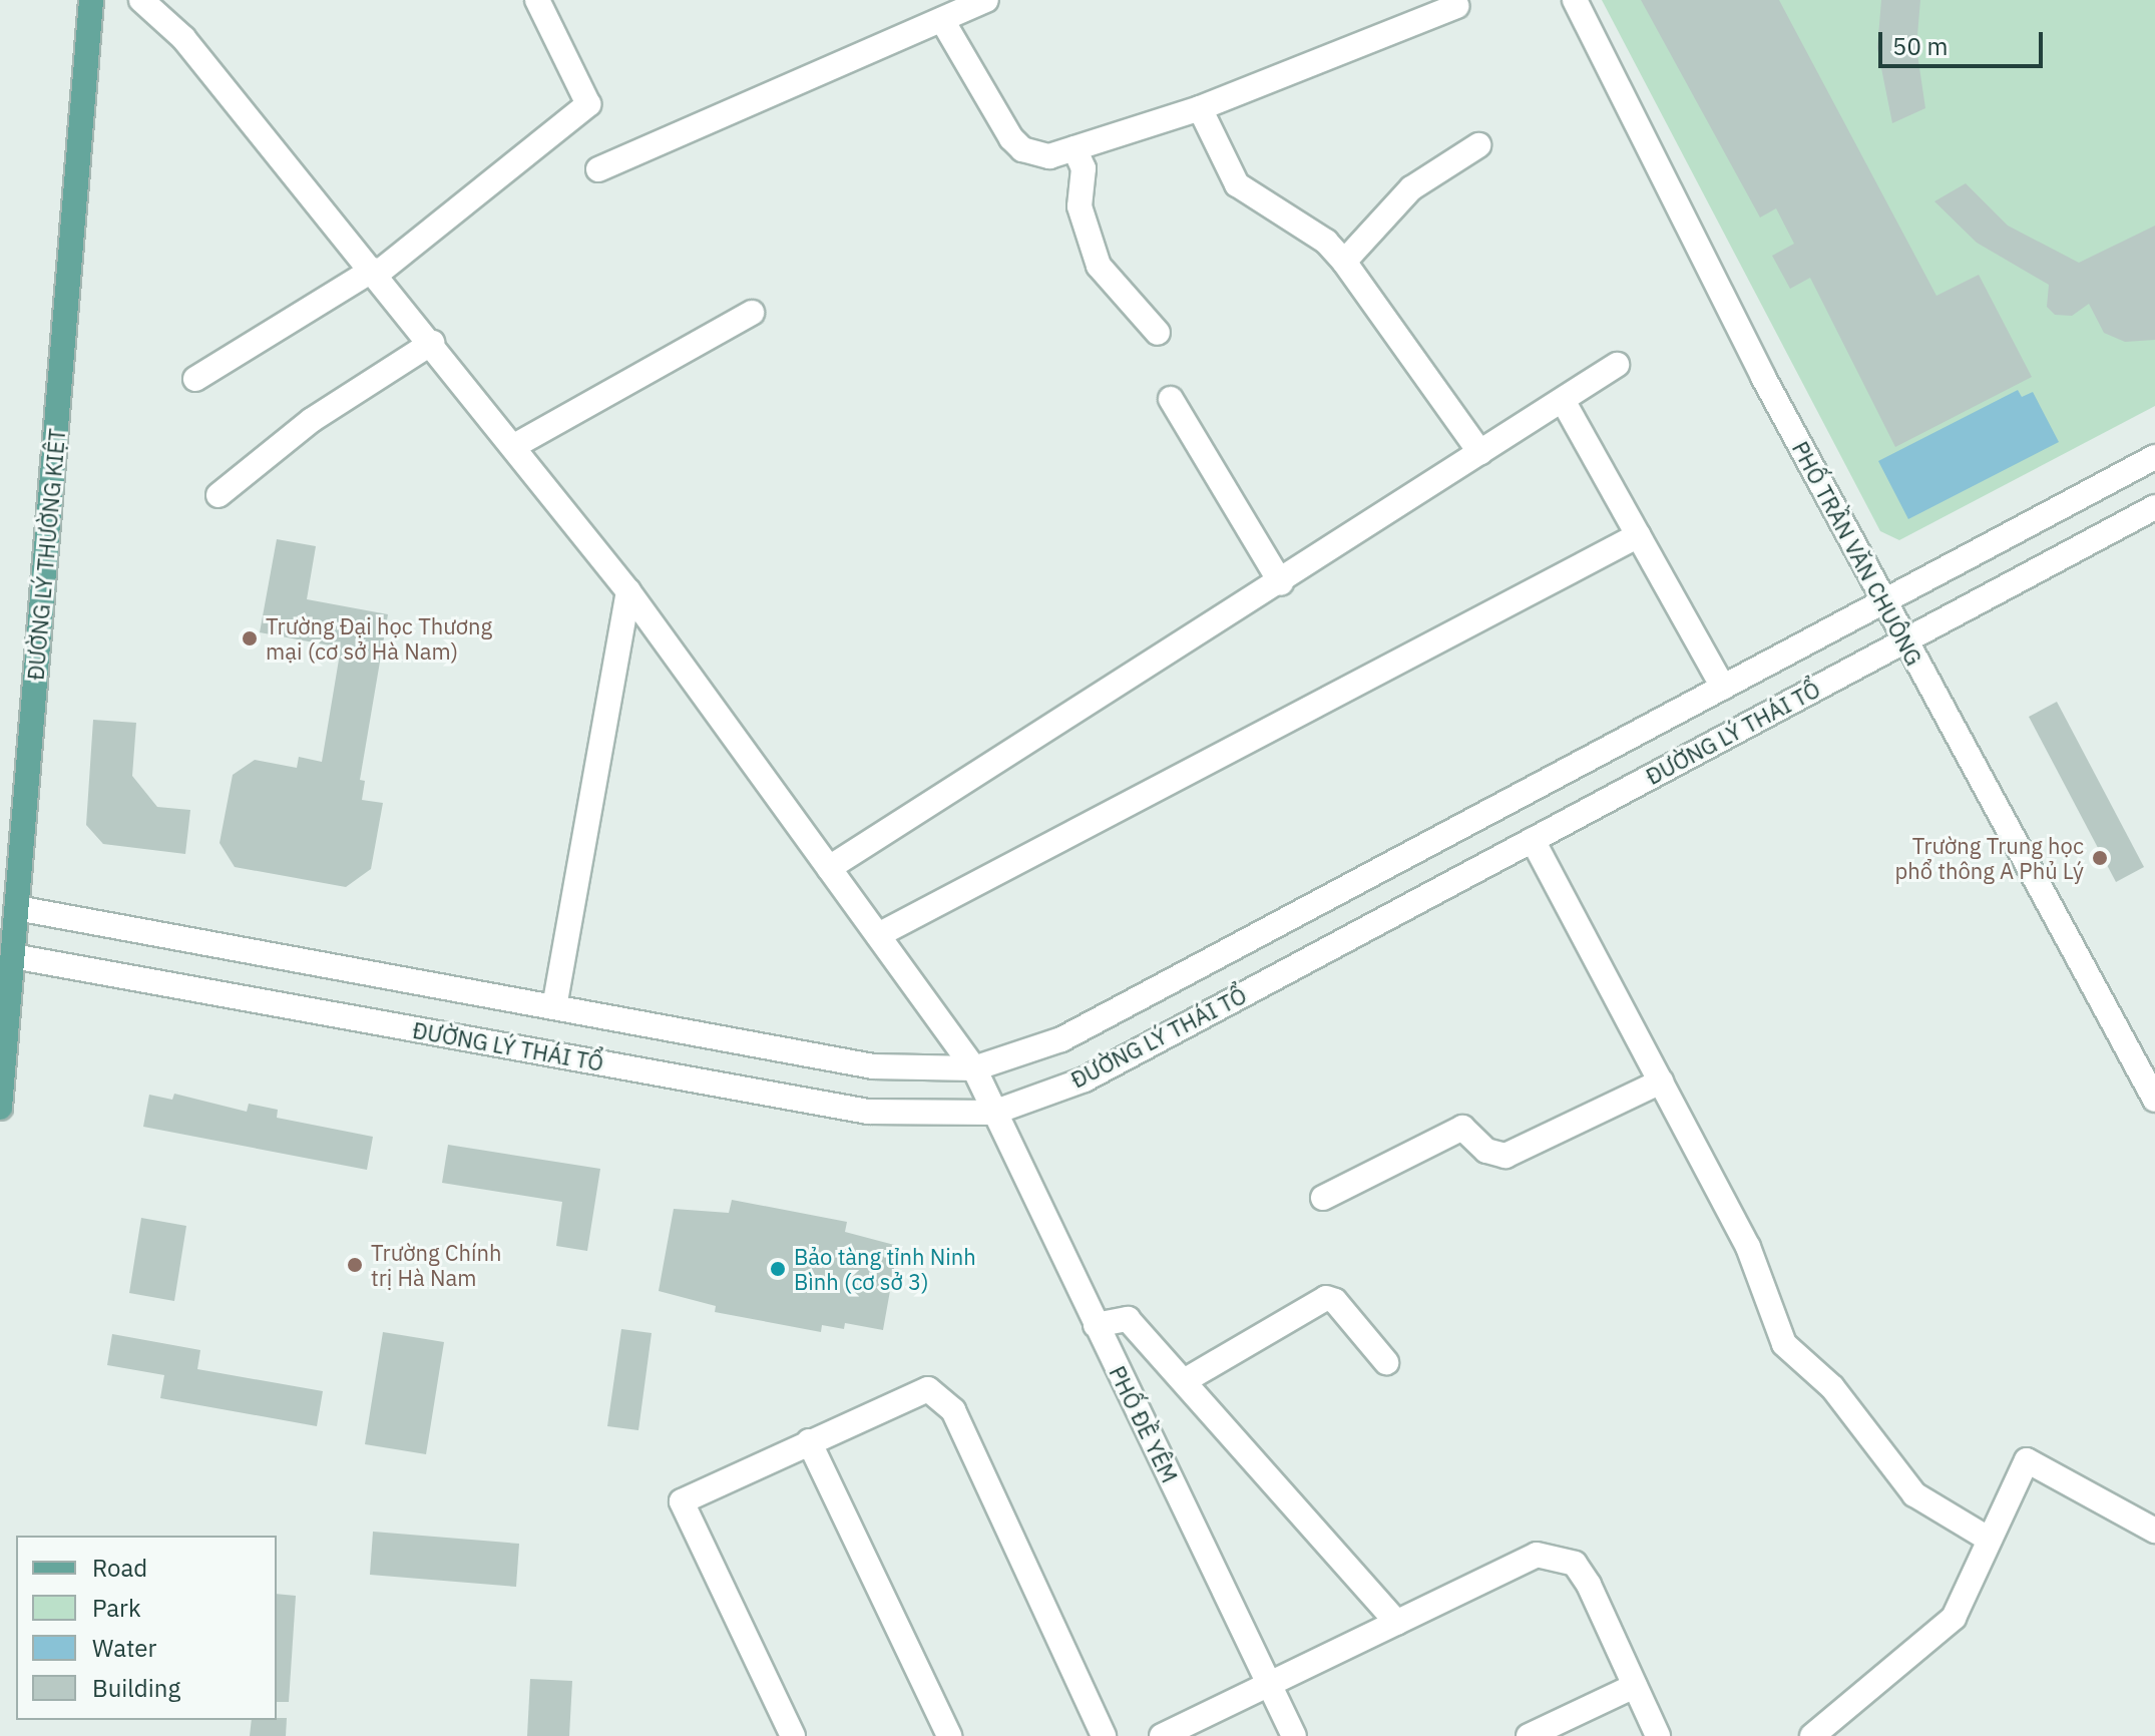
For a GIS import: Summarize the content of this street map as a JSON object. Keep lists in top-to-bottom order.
{
  "streets": {
    "main road": ["ĐƯỜNG LÝ THƯỜNG KIỆT"],
    "street": ["PHỐ TRẦN VĂN CHUÔNG", "ĐƯỜNG LÝ THÁI TỔ", "PHỐ ĐỀ YÊM"]
  },
  "crossings": [
    ["PHỐ TRẦN VĂN CHUÔNG", "ĐƯỜNG LÝ THÁI TỔ"],
    ["ĐƯỜNG LÝ THƯỜNG KIỆT", "ĐƯỜNG LÝ THÁI TỔ"],
    ["ĐƯỜNG LÝ THÁI TỔ", "PHỐ ĐỀ YÊM"]
  ],
  "places": [
    "Trường Đại học Thương mại (cơ sở Hà Nam)",
    "Trường Trung học phổ thông A Phủ Lý",
    "Trường Chính trị Hà Nam",
    "Bảo tàng tỉnh Ninh Bình (cơ sở 3)"
  ],
  "legend": [
    "Road",
    "Park",
    "Water",
    "Building"
  ],
  "scale_bar": "50 m"
}
